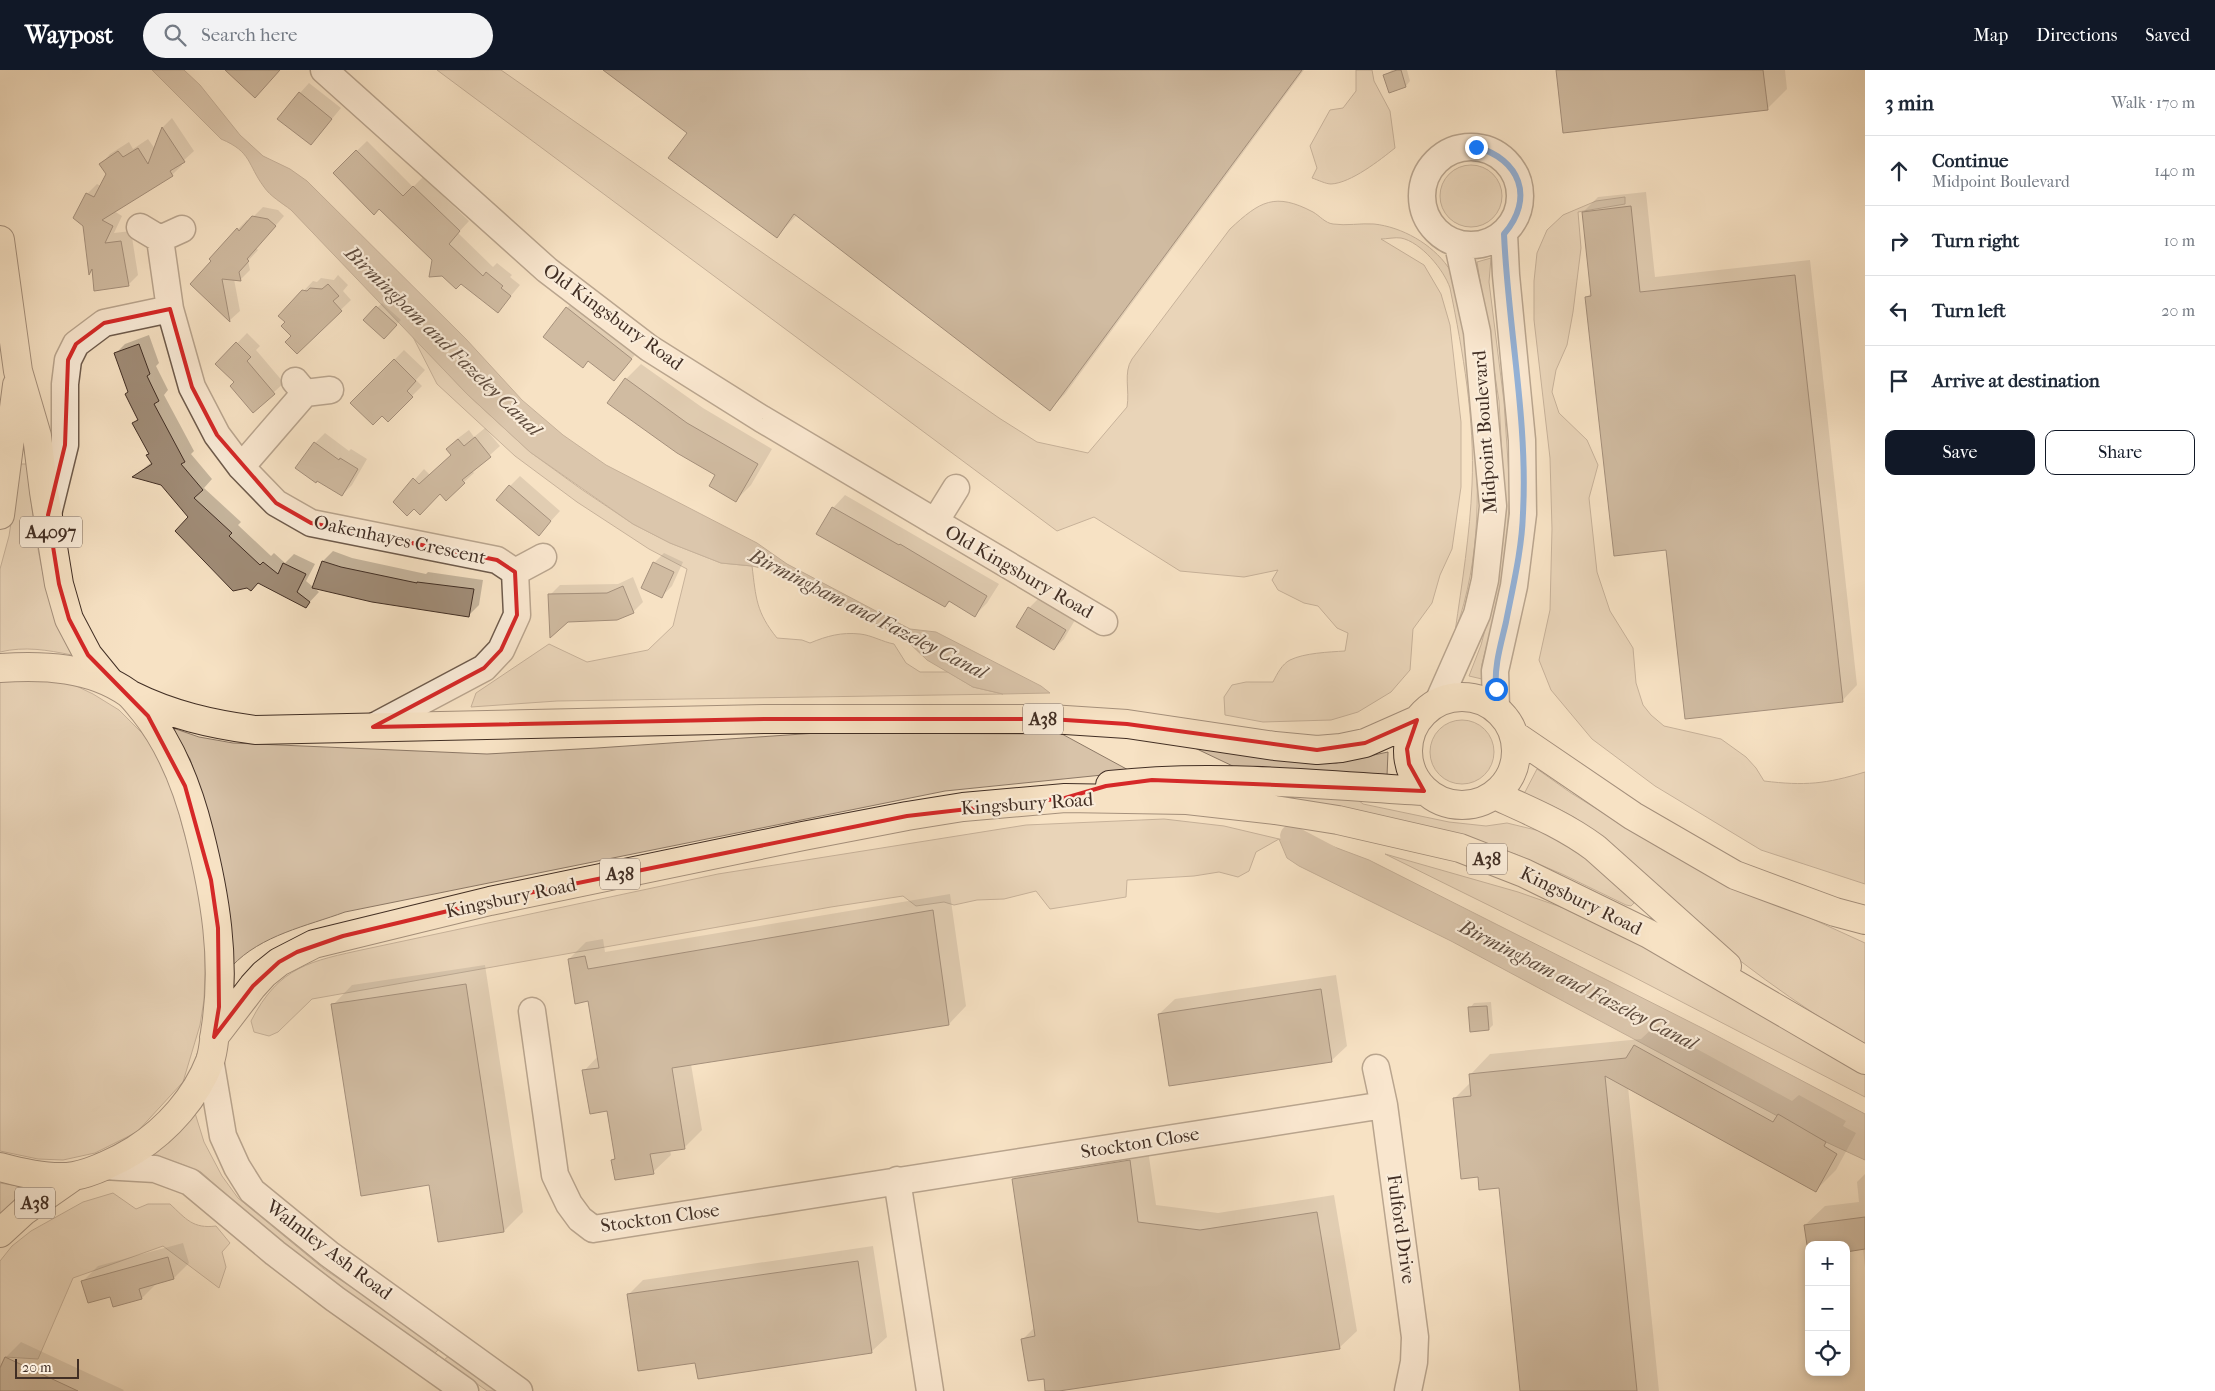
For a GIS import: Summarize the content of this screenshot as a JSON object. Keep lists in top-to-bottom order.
{
  "streets": {
    "main road": ["A4097", "A38", "Kingsbury Road"],
    "street": [
      "Old Kingsbury Road",
      "Midpoint Boulevard",
      "Oakenhayes Crescent",
      "Stockton Close",
      "Fulford Drive",
      "Walmley Ash Road"
    ]
  },
  "crossings": [
    ["Midpoint Boulevard", "A38"],
    ["A4097", "A38"],
    ["A38", "Kingsbury Road"],
    ["Kingsbury Road", "Walmley Ash Road"],
    ["Stockton Close", "Fulford Drive"]
  ],
  "water": ["Birmingham and Fazeley Canal"],
  "scale_bar": "20 m",
  "page": {
    "header": "Waypost",
    "search": "Search here",
    "nav": ["Map", "Directions", "Saved"],
    "heading": ["3 min", "Walk · 170 m"],
    "list": [
      ["Continue", "Midpoint Boulevard", "140 m"],
      ["Turn right", "10 m"],
      ["Turn left", "20 m"],
      "Arrive at destination"
    ],
    "buttons": ["Save", "Share"],
    "map_buttons": ["+", "−"],
    "scale": "20 m"
  }
}
